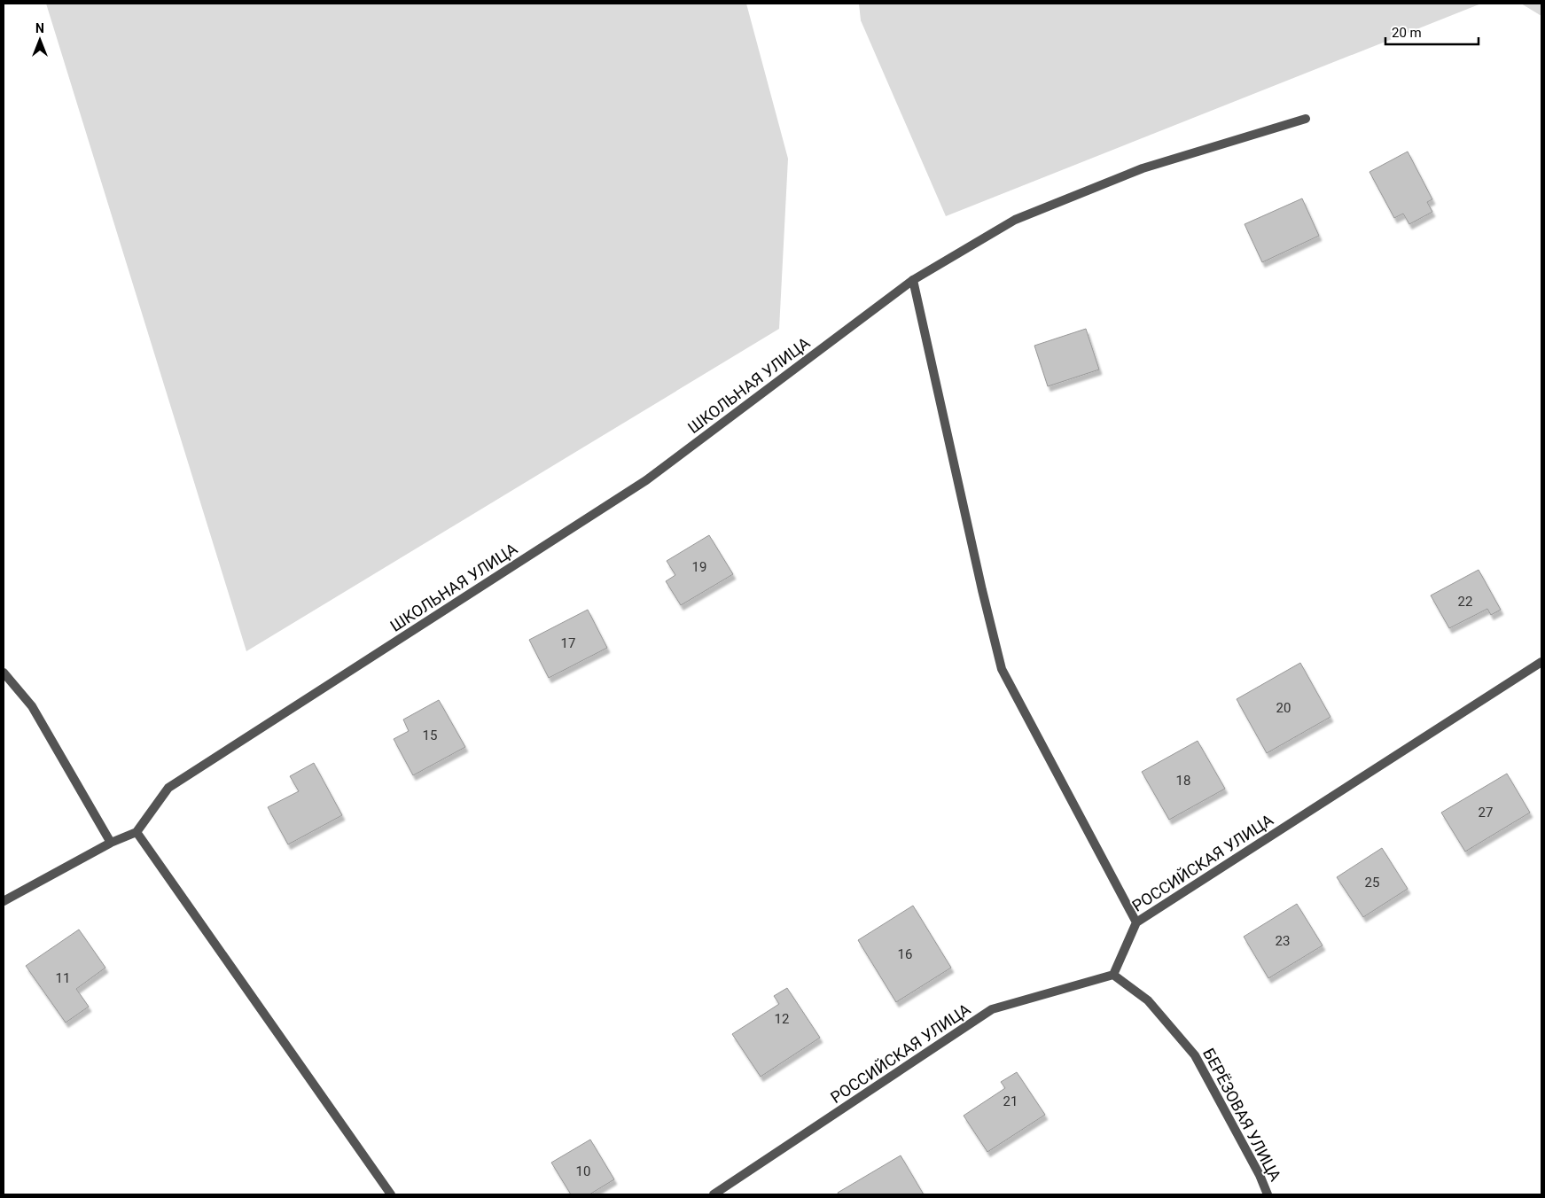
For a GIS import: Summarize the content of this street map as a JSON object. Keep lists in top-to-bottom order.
{
  "streets": {
    "street": ["ШКОЛЬНАЯ УЛИЦА", "РОССИЙСКАЯ УЛИЦА", "БЕРЁЗОВАЯ УЛИЦА"]
  },
  "crossings": [
    ["РОССИЙСКАЯ УЛИЦА", "БЕРЁЗОВАЯ УЛИЦА"]
  ],
  "house_numbers": [
    "19",
    "22",
    "17",
    "20",
    "15",
    "18",
    "27",
    "25",
    "23",
    "16",
    "11",
    "12",
    "21",
    "10"
  ],
  "scale_bar": "20 m",
  "north": "top"
}
